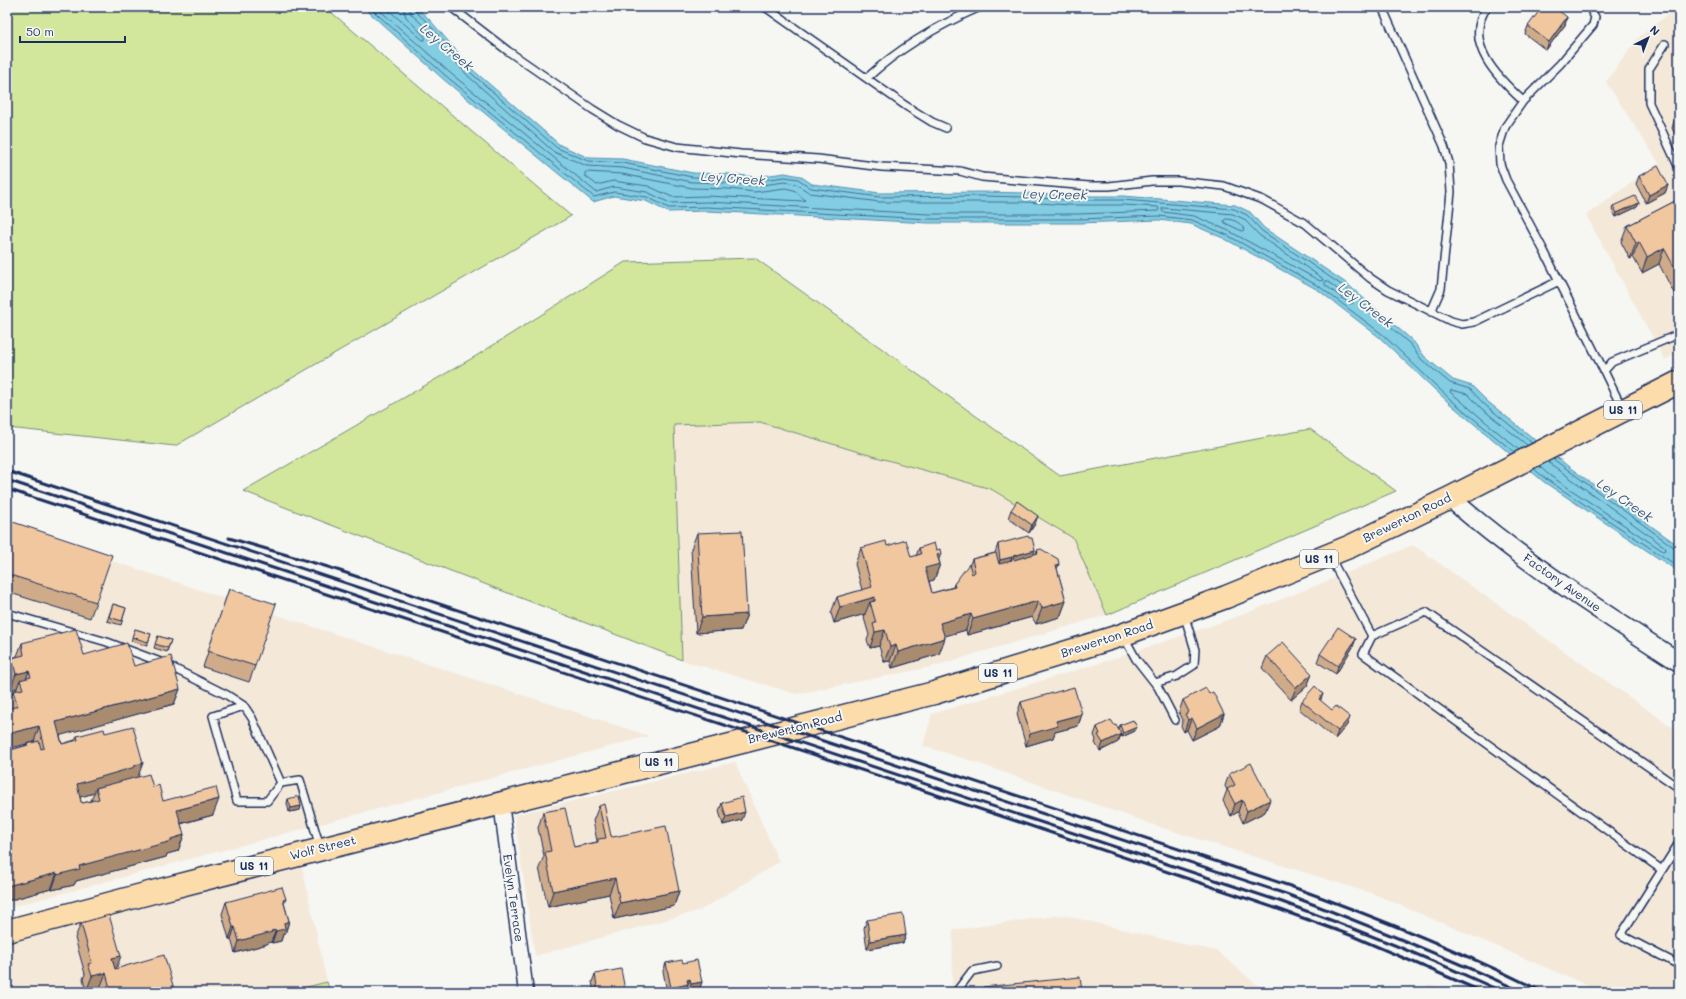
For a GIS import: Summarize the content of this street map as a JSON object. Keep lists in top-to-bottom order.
{
  "streets": {
    "main road": ["US 11", "Brewerton Road", "Wolf Street"],
    "street": ["Factory Avenue", "Evelyn Terrace"]
  },
  "crossings": [
    ["Brewerton Road", "Factory Avenue"],
    ["Brewerton Road", "Wolf Street"],
    ["Brewerton Road", "Evelyn Terrace"],
    ["Wolf Street", "Evelyn Terrace"]
  ],
  "water": ["Ley Creek"],
  "scale_bar": "50 m",
  "north": "top right"
}
